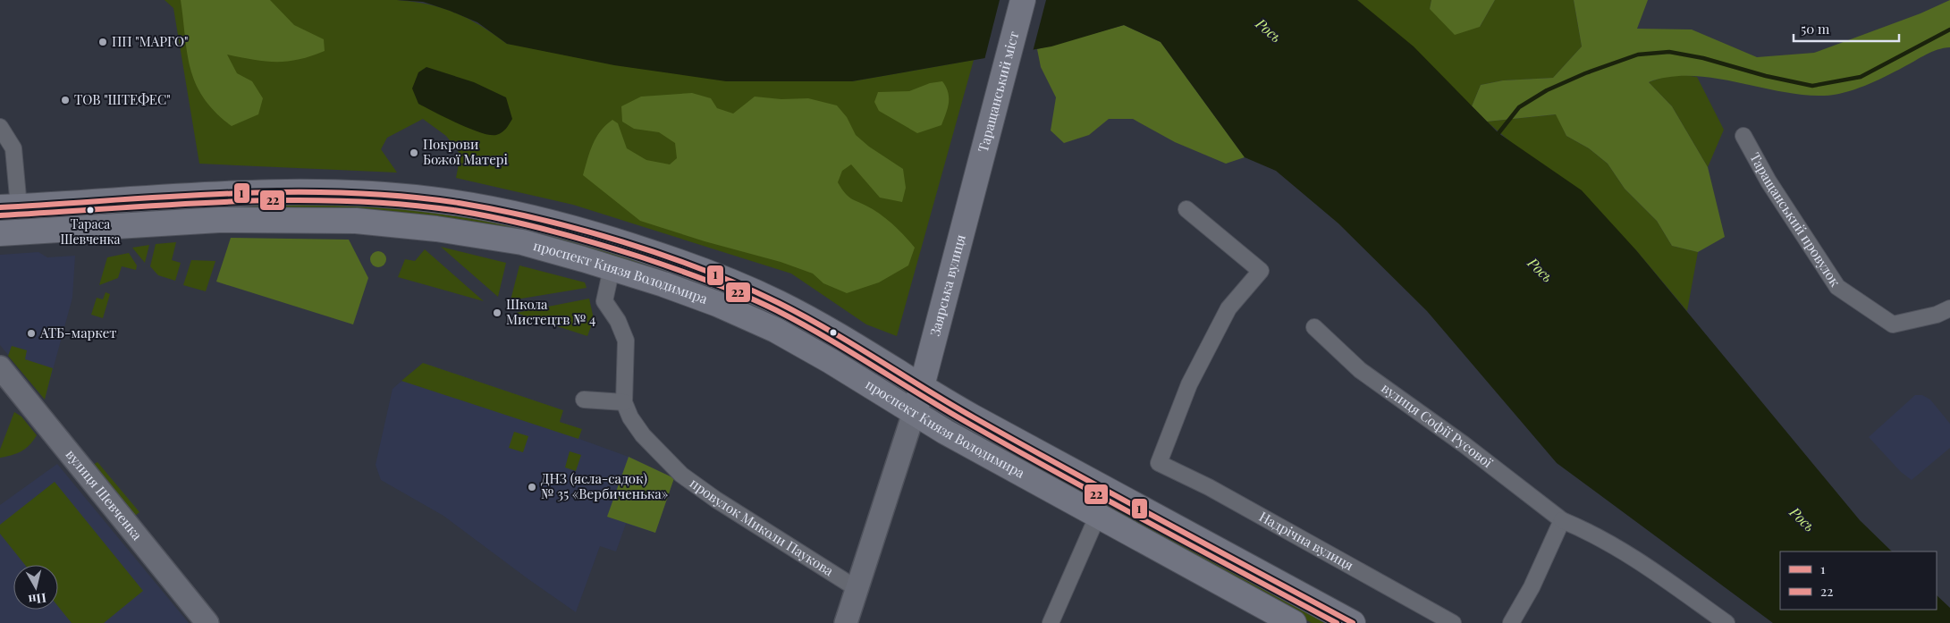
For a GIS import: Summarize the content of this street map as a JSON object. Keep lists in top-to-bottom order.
{
  "streets": {
    "main road": ["Таращанський міст", "проспект Князя Володимира", "Заярська вулиця"],
    "street": [
      "Таращанський провулок",
      "вулиця Софії Русової",
      "вулиця Шевченка",
      "провулок Миколи Паукова",
      "Надрічна вулиця"
    ]
  },
  "crossings": [
    ["Таращанський міст", "Заярська вулиця"],
    ["проспект Князя Володимира", "Заярська вулиця"],
    ["проспект Князя Володимира", "провулок Миколи Паукова"]
  ],
  "water": ["Рось"],
  "places": [
    "ПП \"МАРГО\"",
    "ТОВ \"ШТЕФЕС\"",
    "Покрови Божої Матері",
    "Тараса Шевченка",
    "Школа Мистецтв № 4",
    "АТБ-маркет",
    "ДНЗ (ясла-садок) № 35 «Вербиченька»"
  ],
  "lines": ["transit line 1", "transit line 22"],
  "legend": ["1", "22"],
  "scale_bar": "50 m",
  "north": "bottom"
}
